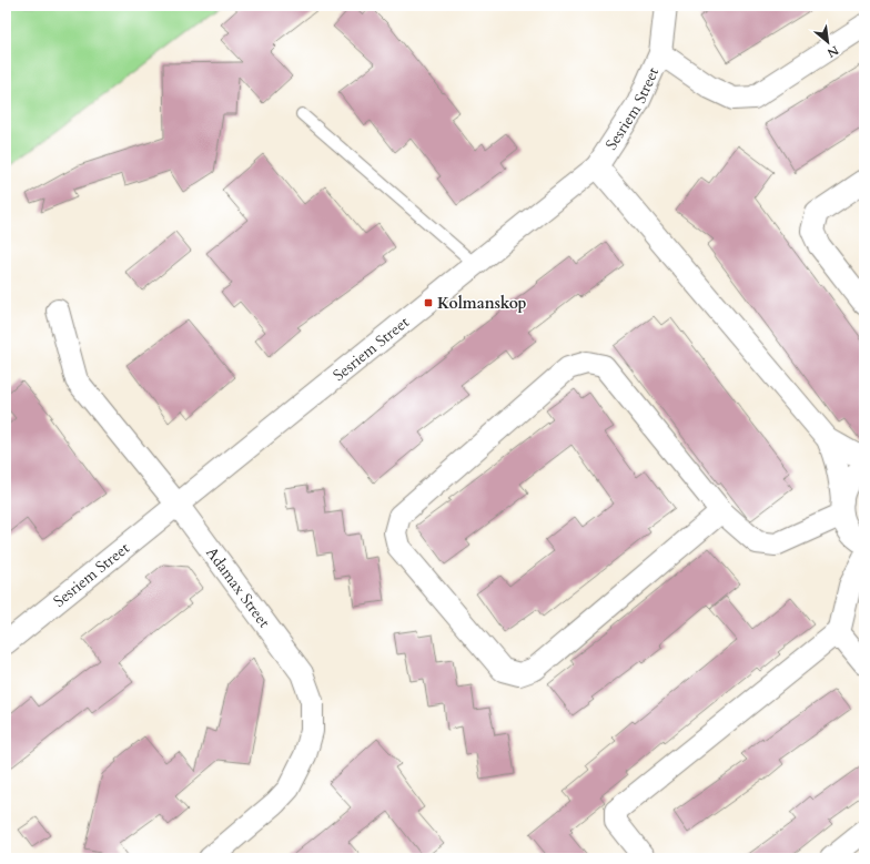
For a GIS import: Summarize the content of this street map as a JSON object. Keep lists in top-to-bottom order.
{
  "streets": {
    "street": ["Sesriem Street", "Adamax Street"]
  },
  "crossings": [
    ["Sesriem Street", "Adamax Street"]
  ],
  "places": {
    "transit": ["Kolmanskop"]
  },
  "north": "bottom right"
}
